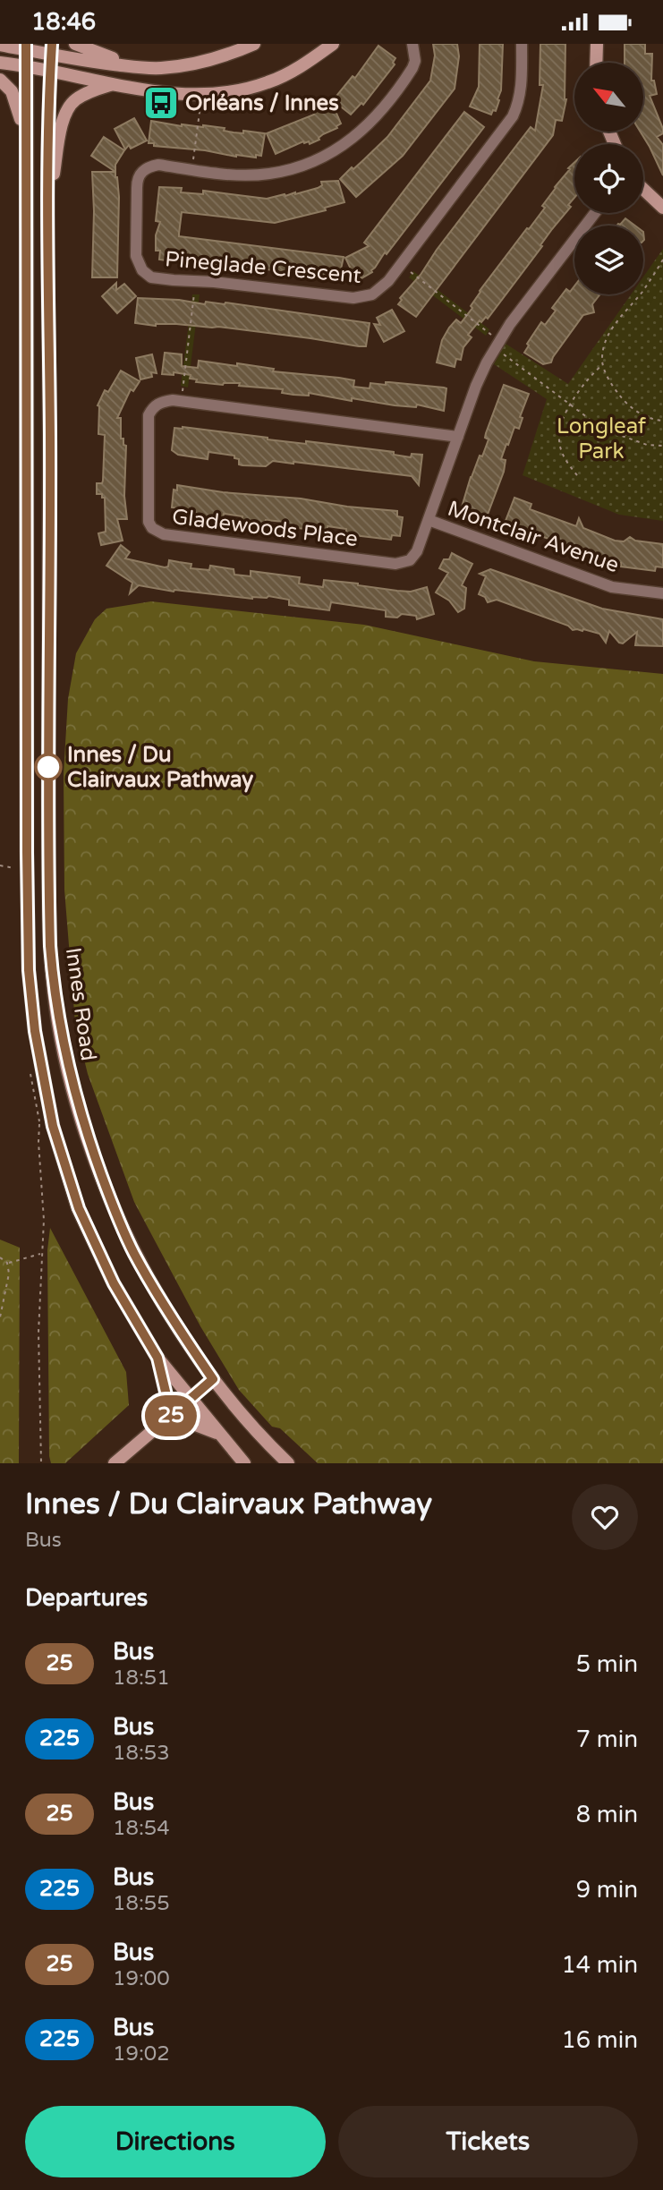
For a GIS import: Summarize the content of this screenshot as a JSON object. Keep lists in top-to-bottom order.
{
  "streets": {
    "main road": ["Innes Road"],
    "street": ["Pineglade Crescent", "Gladewoods Place", "Montclair Avenue"]
  },
  "crossings": [
    ["Gladewoods Place", "Montclair Avenue"]
  ],
  "parks": ["Longleaf Park"],
  "places": {
    "bus stop": ["Orléans / Innes"],
    "other": ["Innes / Du Clairvaux Pathway"]
  },
  "lines": ["bus line 25"],
  "north": "top left",
  "page": {
    "status": "18:46",
    "on_map": "25",
    "heading": [
      ["Innes / Du Clairvaux Pathway", "Bus"],
      "Departures"
    ],
    "list": [
      {
        "mark": "25",
        "name": "Bus",
        "note": "18:51",
        "value": "5 min"
      },
      {
        "mark": "225",
        "name": "Bus",
        "note": "18:53",
        "value": "7 min"
      },
      {
        "mark": "25",
        "name": "Bus",
        "note": "18:54",
        "value": "8 min"
      },
      {
        "mark": "225",
        "name": "Bus",
        "note": "18:55",
        "value": "9 min"
      },
      {
        "mark": "25",
        "name": "Bus",
        "note": "19:00",
        "value": "14 min"
      },
      {
        "mark": "225",
        "name": "Bus",
        "note": "19:02",
        "value": "16 min"
      }
    ],
    "buttons": ["Directions", "Tickets"]
  }
}
